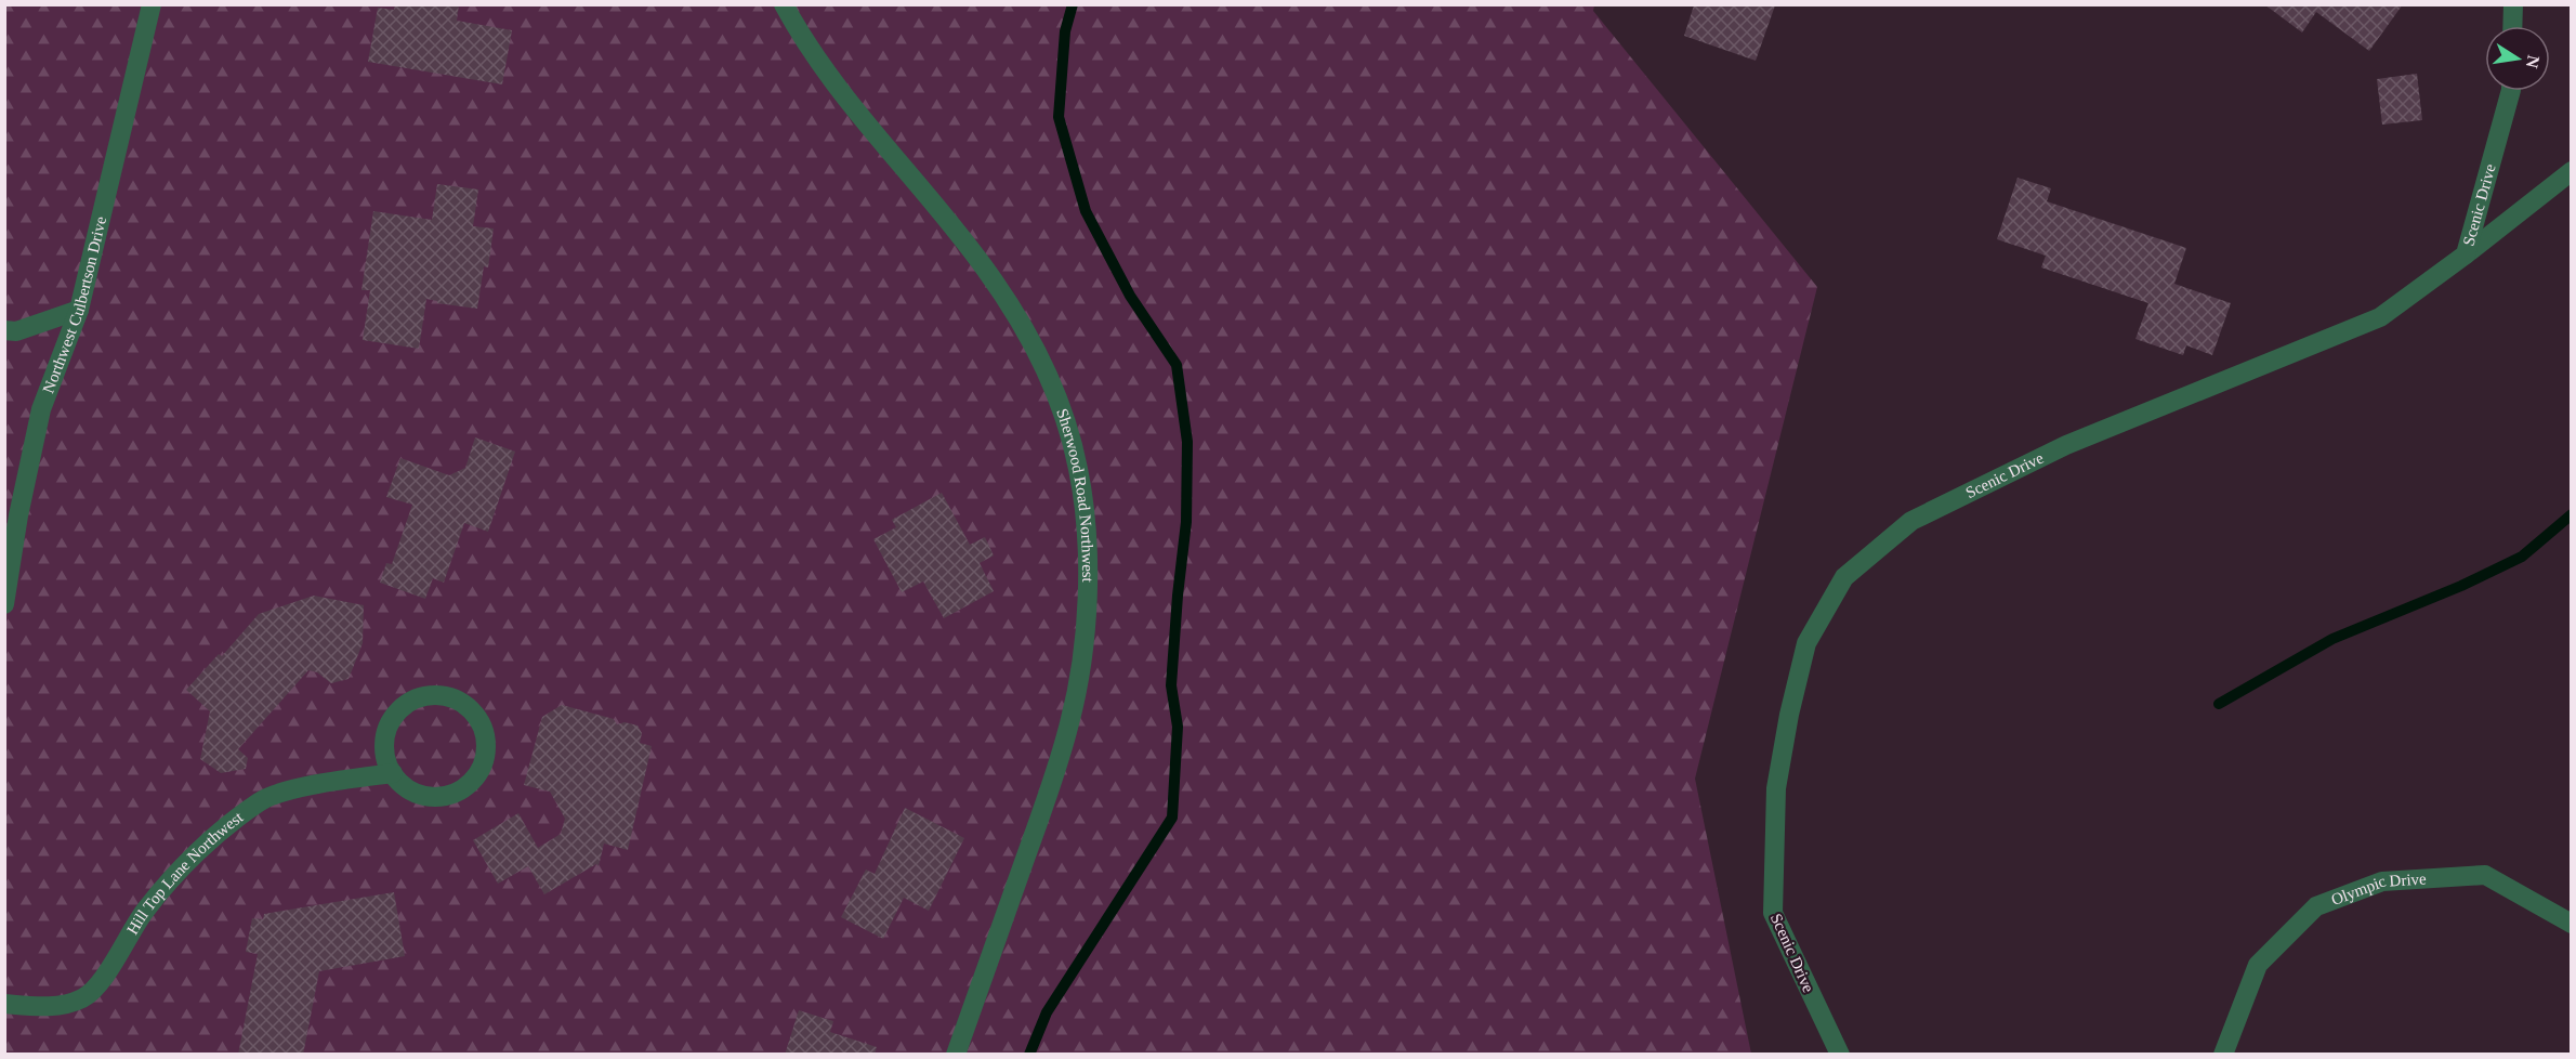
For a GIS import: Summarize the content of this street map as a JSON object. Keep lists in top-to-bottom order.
{
  "streets": {
    "street": [
      "Scenic Drive",
      "Northwest Culbertson Drive",
      "Sherwood Road Northwest",
      "Hill Top Lane Northwest",
      "Olympic Drive"
    ]
  },
  "north": "right"
}
